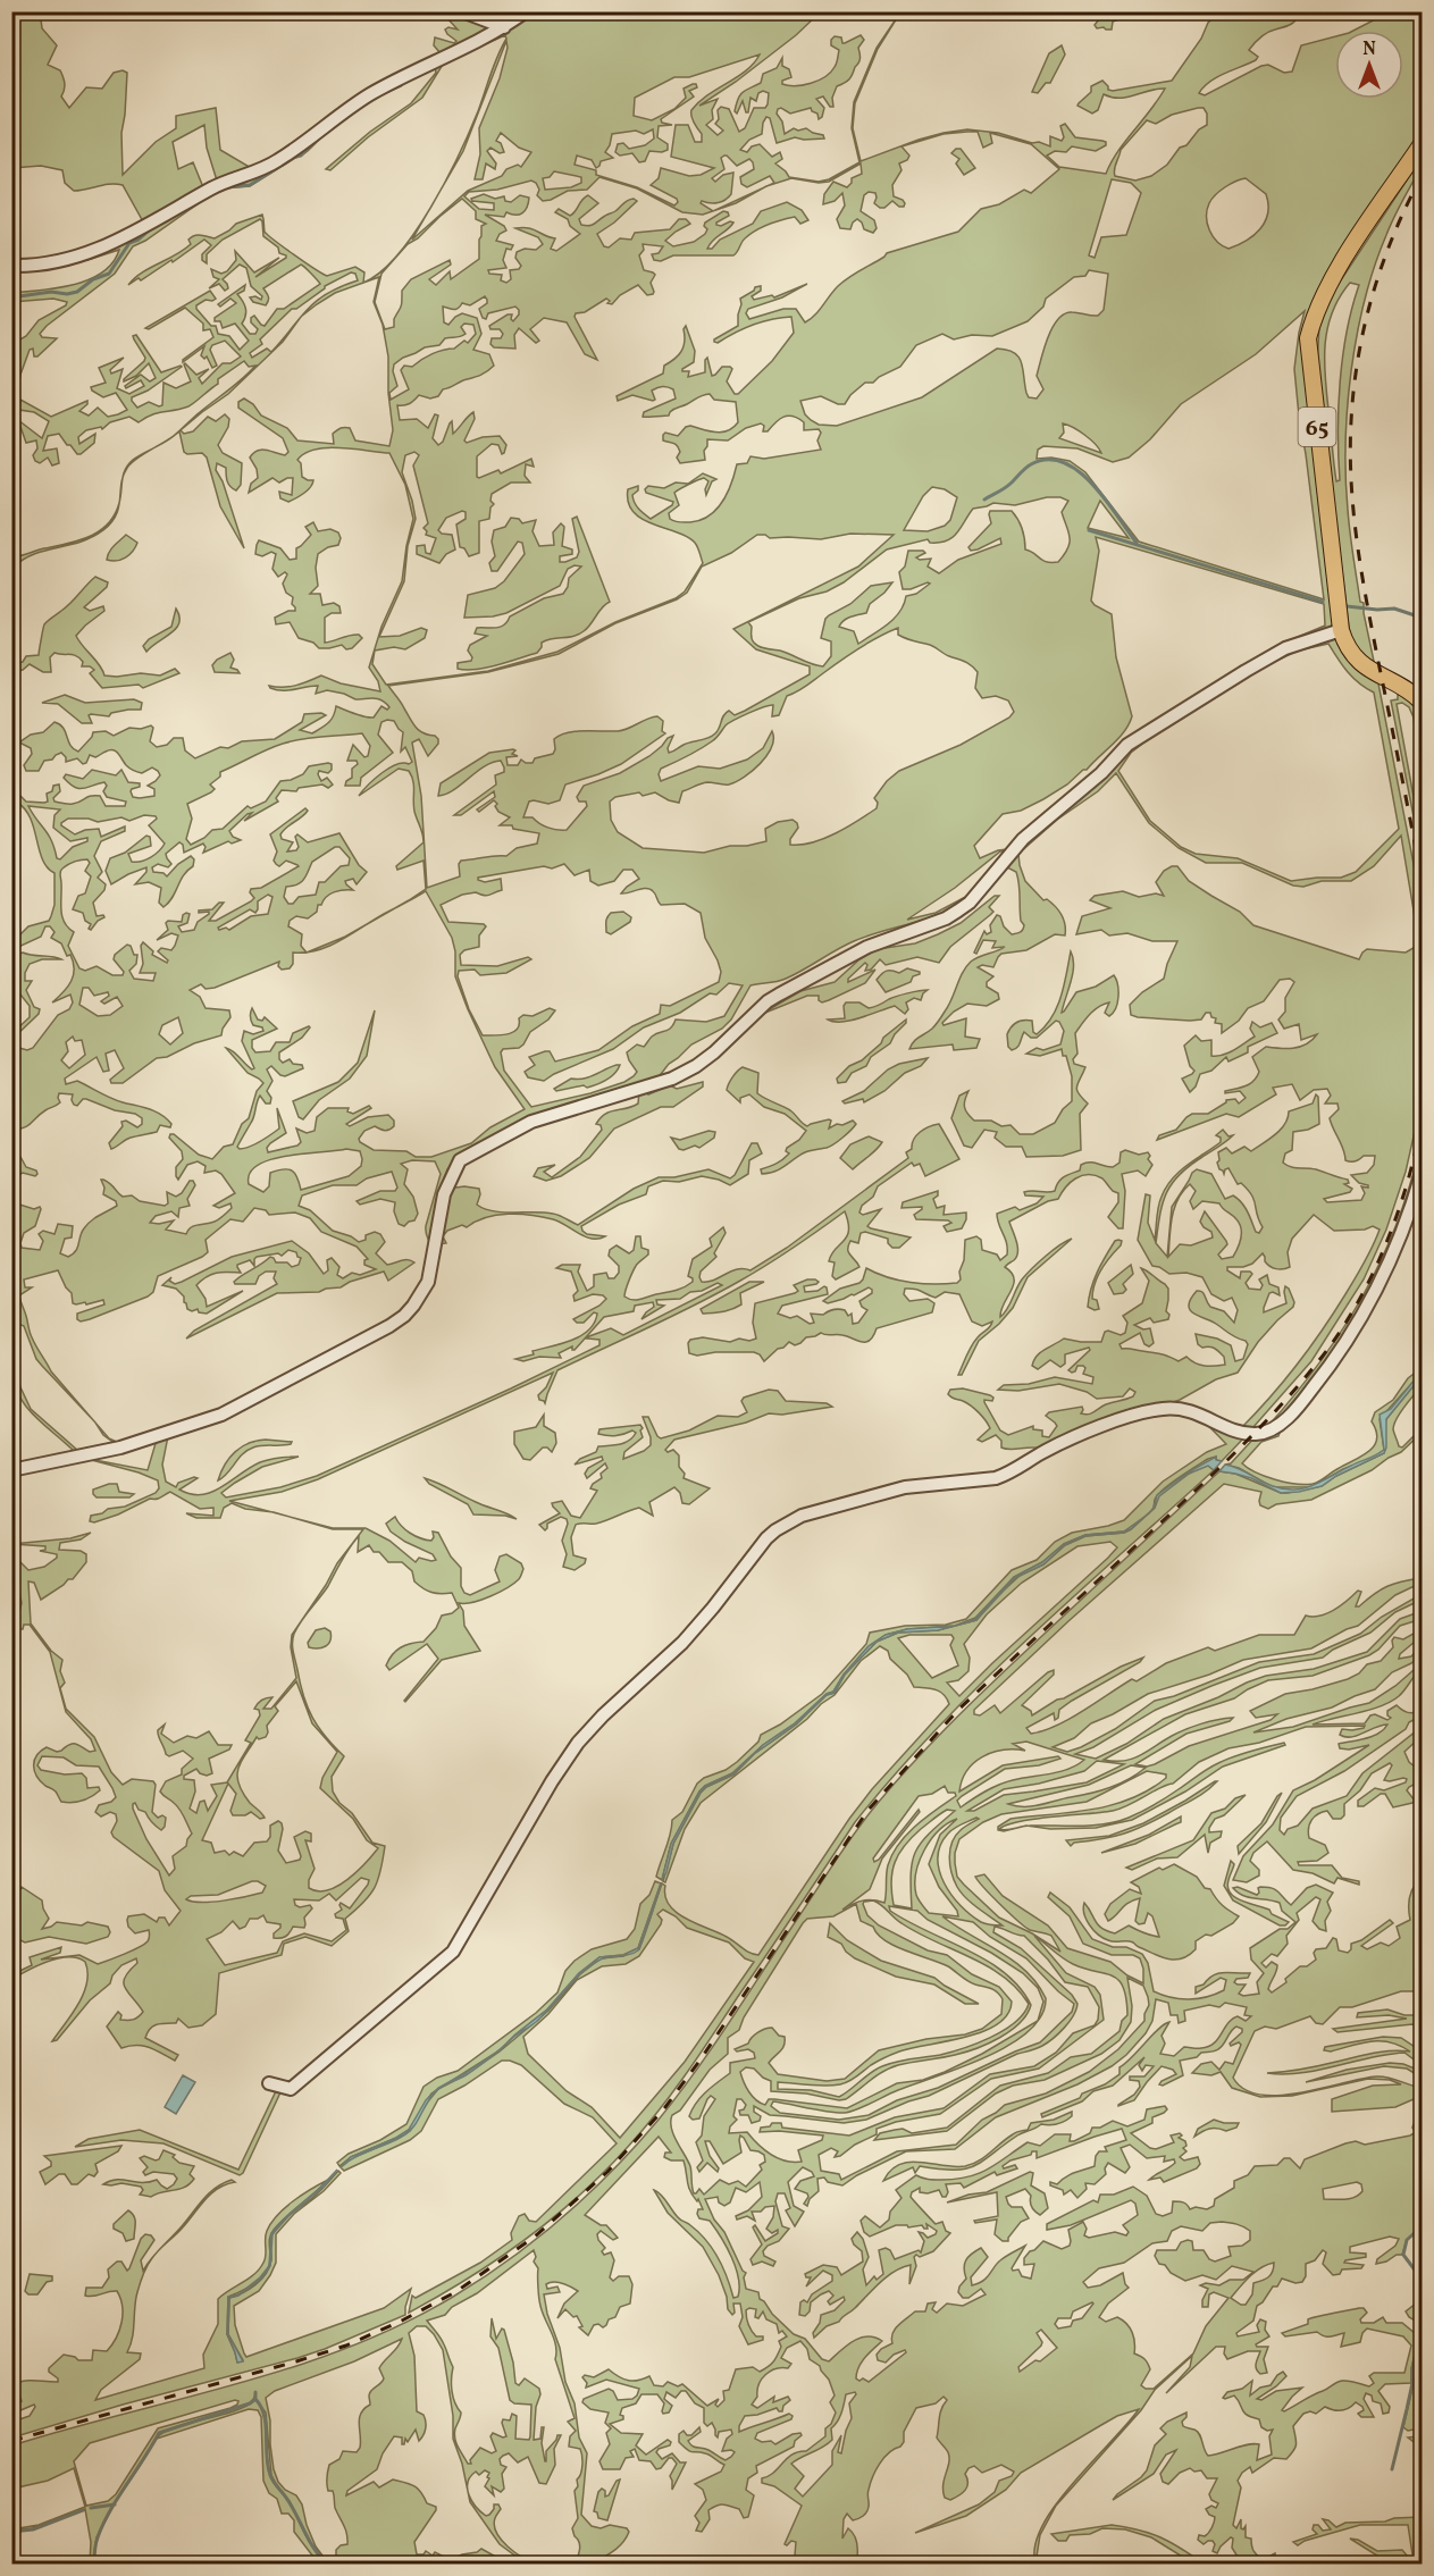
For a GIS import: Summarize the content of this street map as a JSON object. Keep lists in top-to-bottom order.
{
  "streets": {
    "main road": ["65"]
  },
  "north": "top"
}
